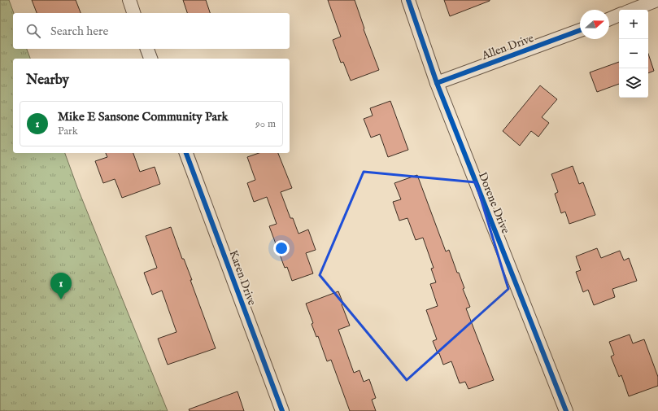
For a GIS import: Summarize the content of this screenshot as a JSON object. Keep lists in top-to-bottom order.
{
  "streets": {
    "street": ["Allen Drive", "Dorene Drive", "Karen Drive"]
  },
  "crossings": [
    ["Allen Drive", "Dorene Drive"]
  ],
  "north": "right",
  "page": {
    "map_buttons": ["+", "−"],
    "search": "Search here",
    "heading": "Nearby",
    "list": [
      {
        "mark": "1",
        "name": "Mike E Sansone Community Park",
        "note": "Park",
        "value": "90 m"
      }
    ],
    "pins": "1"
  }
}
